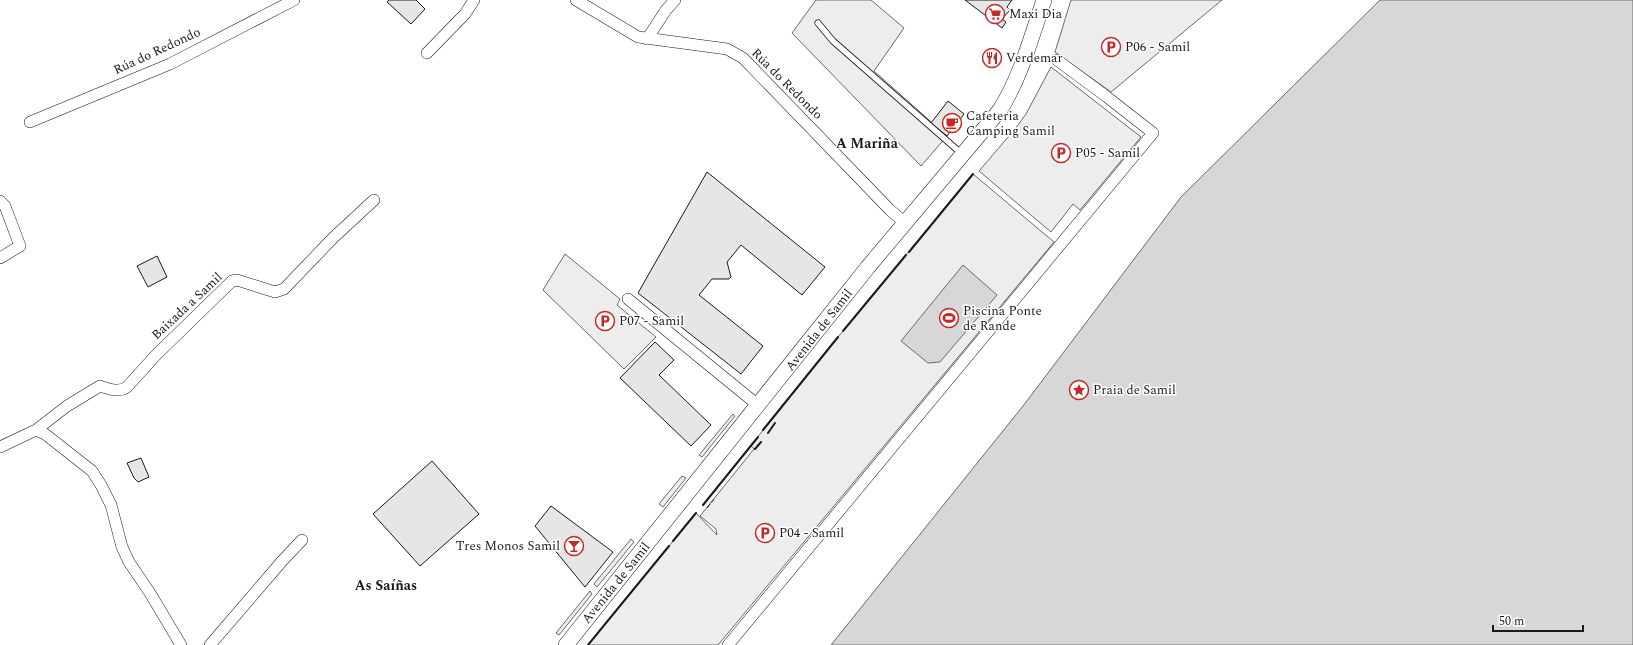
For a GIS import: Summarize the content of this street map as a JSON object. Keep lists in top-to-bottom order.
{
  "streets": {
    "main road": ["Avenida de Samil"],
    "street": ["Rúa do Redondo", "Baixada a Samil"]
  },
  "crossings": [
    ["Rúa do Redondo", "Avenida de Samil"]
  ],
  "districts": ["A Mariña", "As Saíñas"],
  "places": {
    "supermarket": ["Maxi Dia"],
    "parking": [
      "P06 - Samil",
      "P05 - Samil",
      "P07 - Samil",
      "P04 - Samil"
    ],
    "restaurant": ["Verdemar"],
    "cafe": ["Cafeteria Camping Samil"],
    "sports": ["Piscina Ponte de Rande"],
    "place": ["Praia de Samil"],
    "bar": ["Tres Monos Samil"]
  },
  "scale_bar": "50 m"
}
